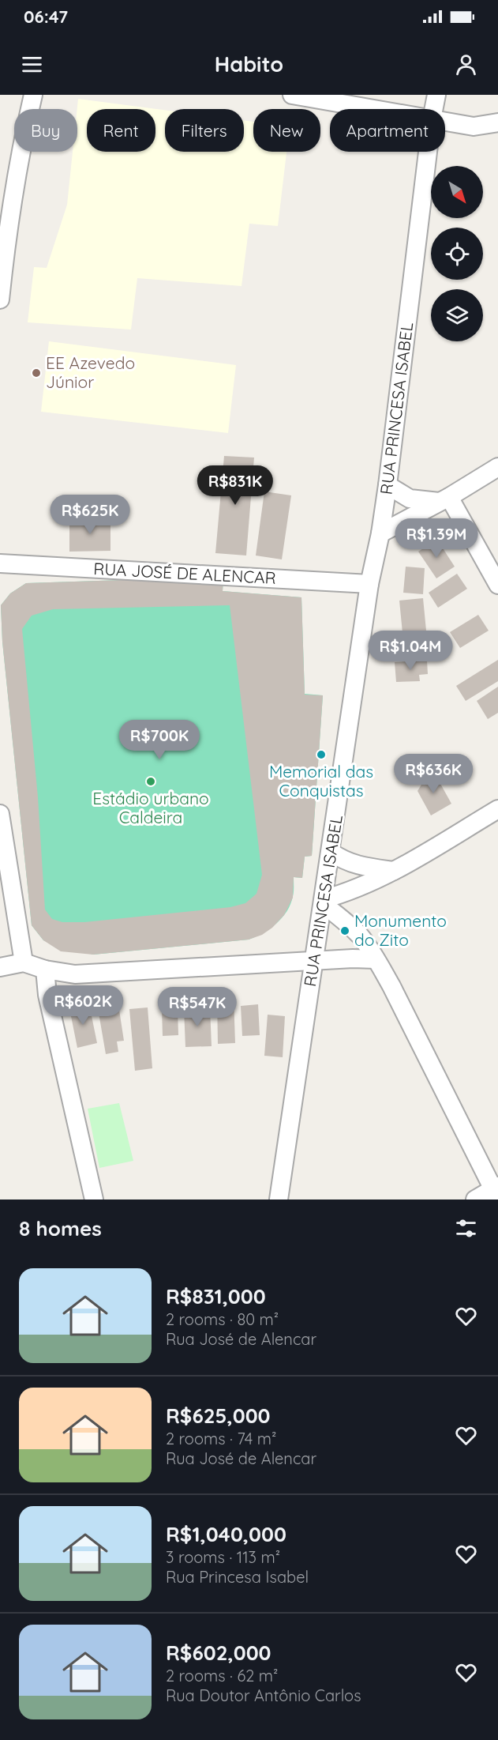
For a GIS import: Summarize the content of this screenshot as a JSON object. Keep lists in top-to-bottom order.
{
  "streets": {
    "street": ["RUA PRINCESA ISABEL", "RUA JOSÉ DE ALENCAR"]
  },
  "crossings": [
    ["RUA PRINCESA ISABEL", "RUA JOSÉ DE ALENCAR"]
  ],
  "places": [
    "EE Azevedo Júnior",
    "Memorial das Conquistas",
    "Estádio urbano Caldeira",
    "Monumento do Zito"
  ],
  "north": "bottom right",
  "page": {
    "status": "06:47",
    "header": "Habito",
    "chip": [
      "Buy",
      "Rent",
      "Filters",
      "New",
      "Apartment"
    ],
    "price": [
      "R$831K",
      "R$625K",
      "R$1.39M",
      "R$1.04M",
      "R$700K",
      "R$636K",
      "R$602K",
      "R$547K"
    ],
    "heading": "8 homes",
    "list": [
      {
        "name": "R$831,000",
        "note": "2 rooms · 80 m² · Rua José de Alencar"
      },
      {
        "name": "R$625,000",
        "note": "2 rooms · 74 m² · Rua José de Alencar"
      },
      {
        "name": "R$1,040,000",
        "note": "3 rooms · 113 m² · Rua Princesa Isabel"
      },
      {
        "name": "R$602,000",
        "note": "2 rooms · 62 m² · Rua Doutor Antônio Carlos"
      }
    ]
  }
}
